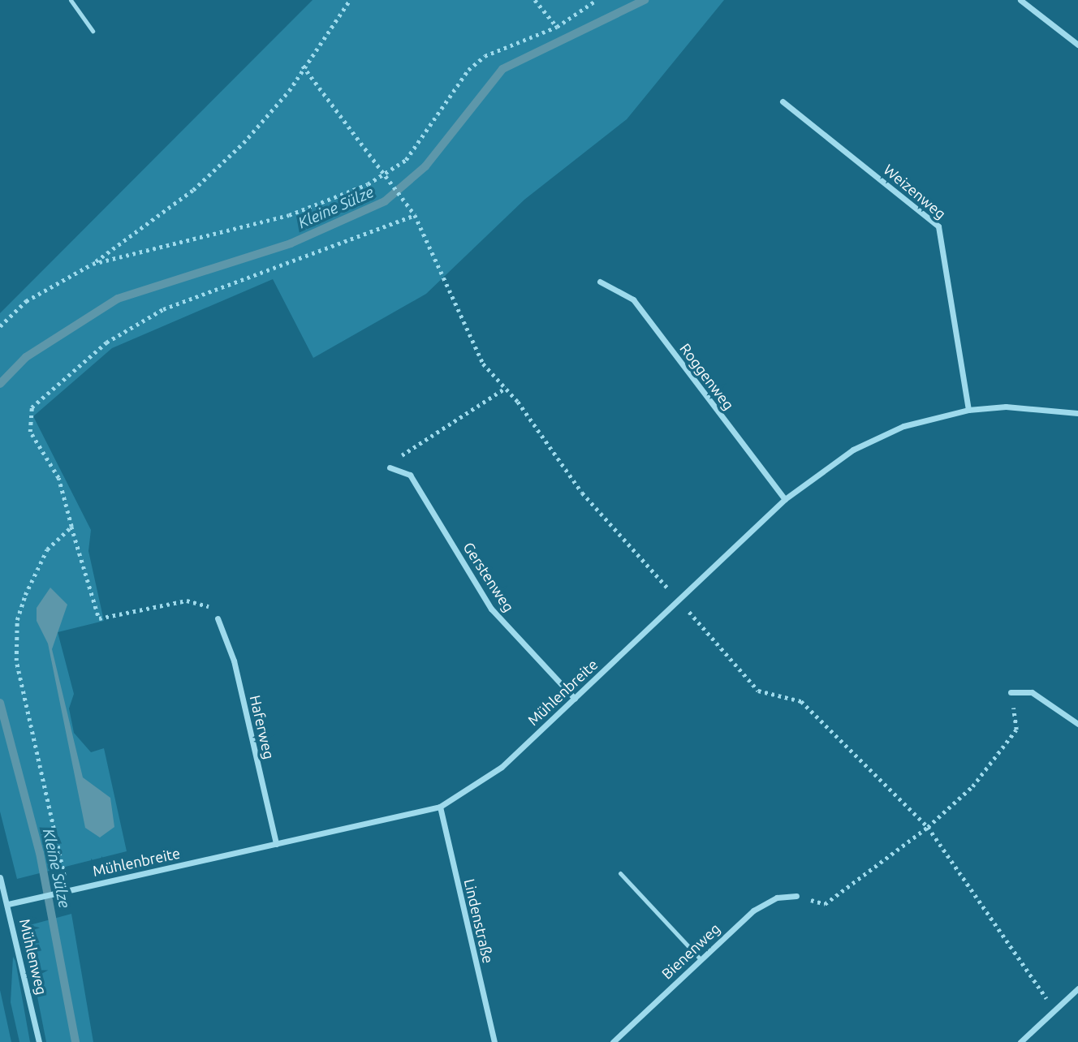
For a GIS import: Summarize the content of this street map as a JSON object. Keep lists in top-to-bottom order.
{
  "streets": {
    "street": [
      "Weizenweg",
      "Roggenweg",
      "Gerstenweg",
      "Mühlenbreite",
      "Haferweg",
      "Lindenstraße",
      "Bienenweg",
      "Mühlenweg"
    ]
  },
  "crossings": [
    ["Weizenweg", "Mühlenbreite"],
    ["Roggenweg", "Mühlenbreite"],
    ["Gerstenweg", "Mühlenbreite"],
    ["Mühlenbreite", "Haferweg"],
    ["Mühlenbreite", "Lindenstraße"],
    ["Mühlenbreite", "Mühlenweg"]
  ],
  "water": ["Kleine Sülze"]
}
